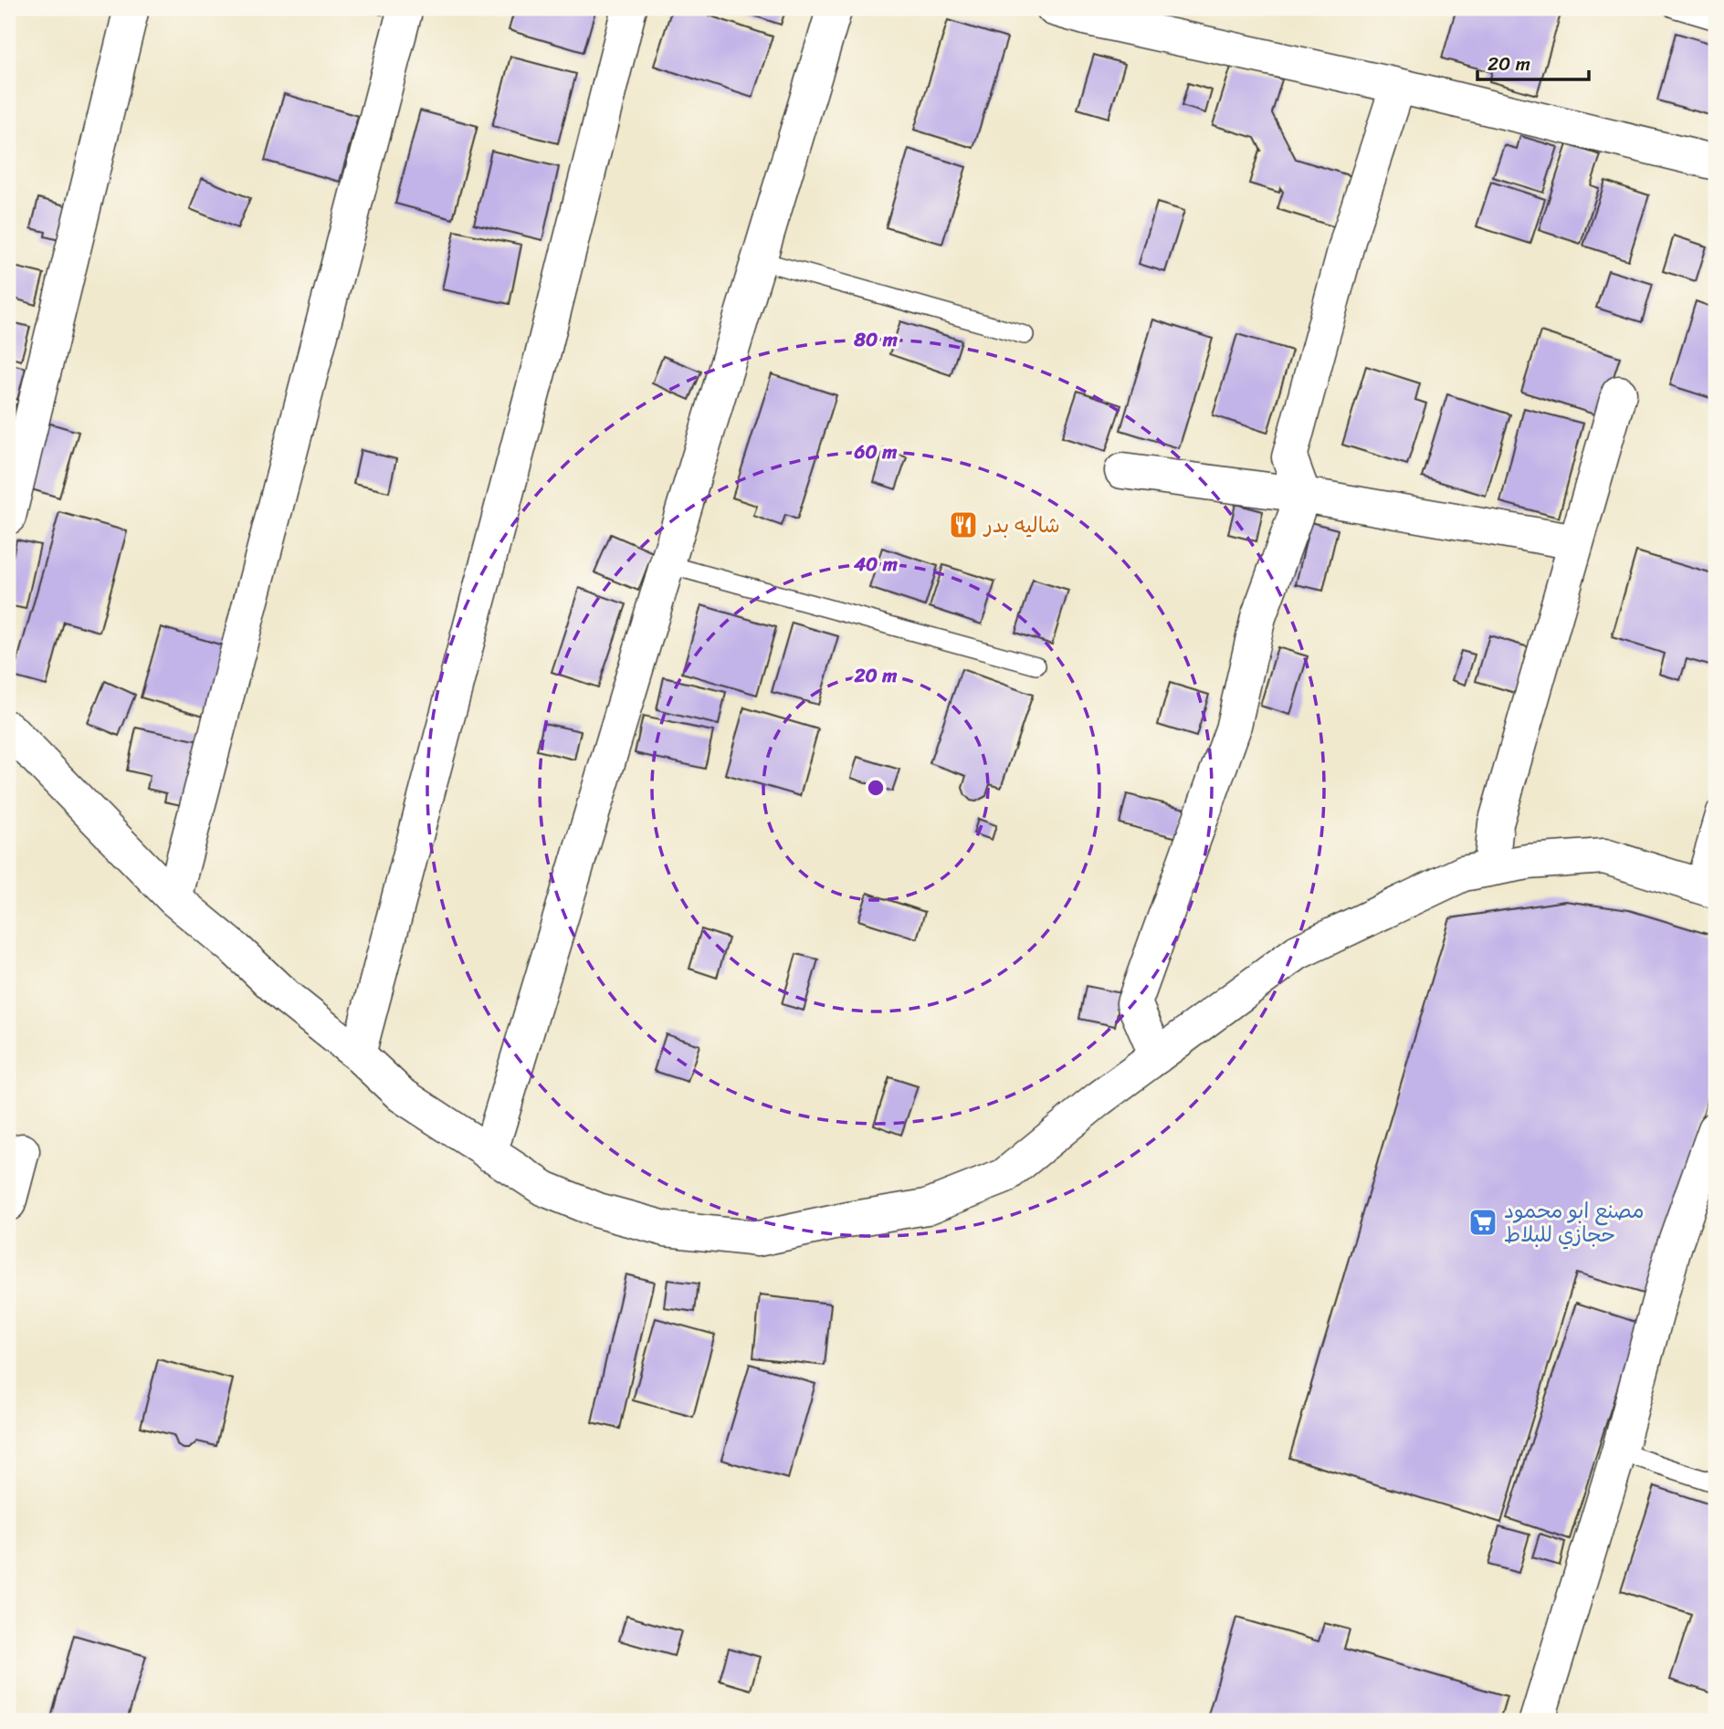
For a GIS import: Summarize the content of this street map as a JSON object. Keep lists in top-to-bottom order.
{
  "places": {
    "restaurant": ["شاليه بدر"],
    "supermarket": ["مصنع ابو محمود حجازي للبلاط"]
  },
  "scale_bar": "20 m",
  "rings": [
    "80 m",
    "60 m",
    "40 m",
    "20 m"
  ]
}
